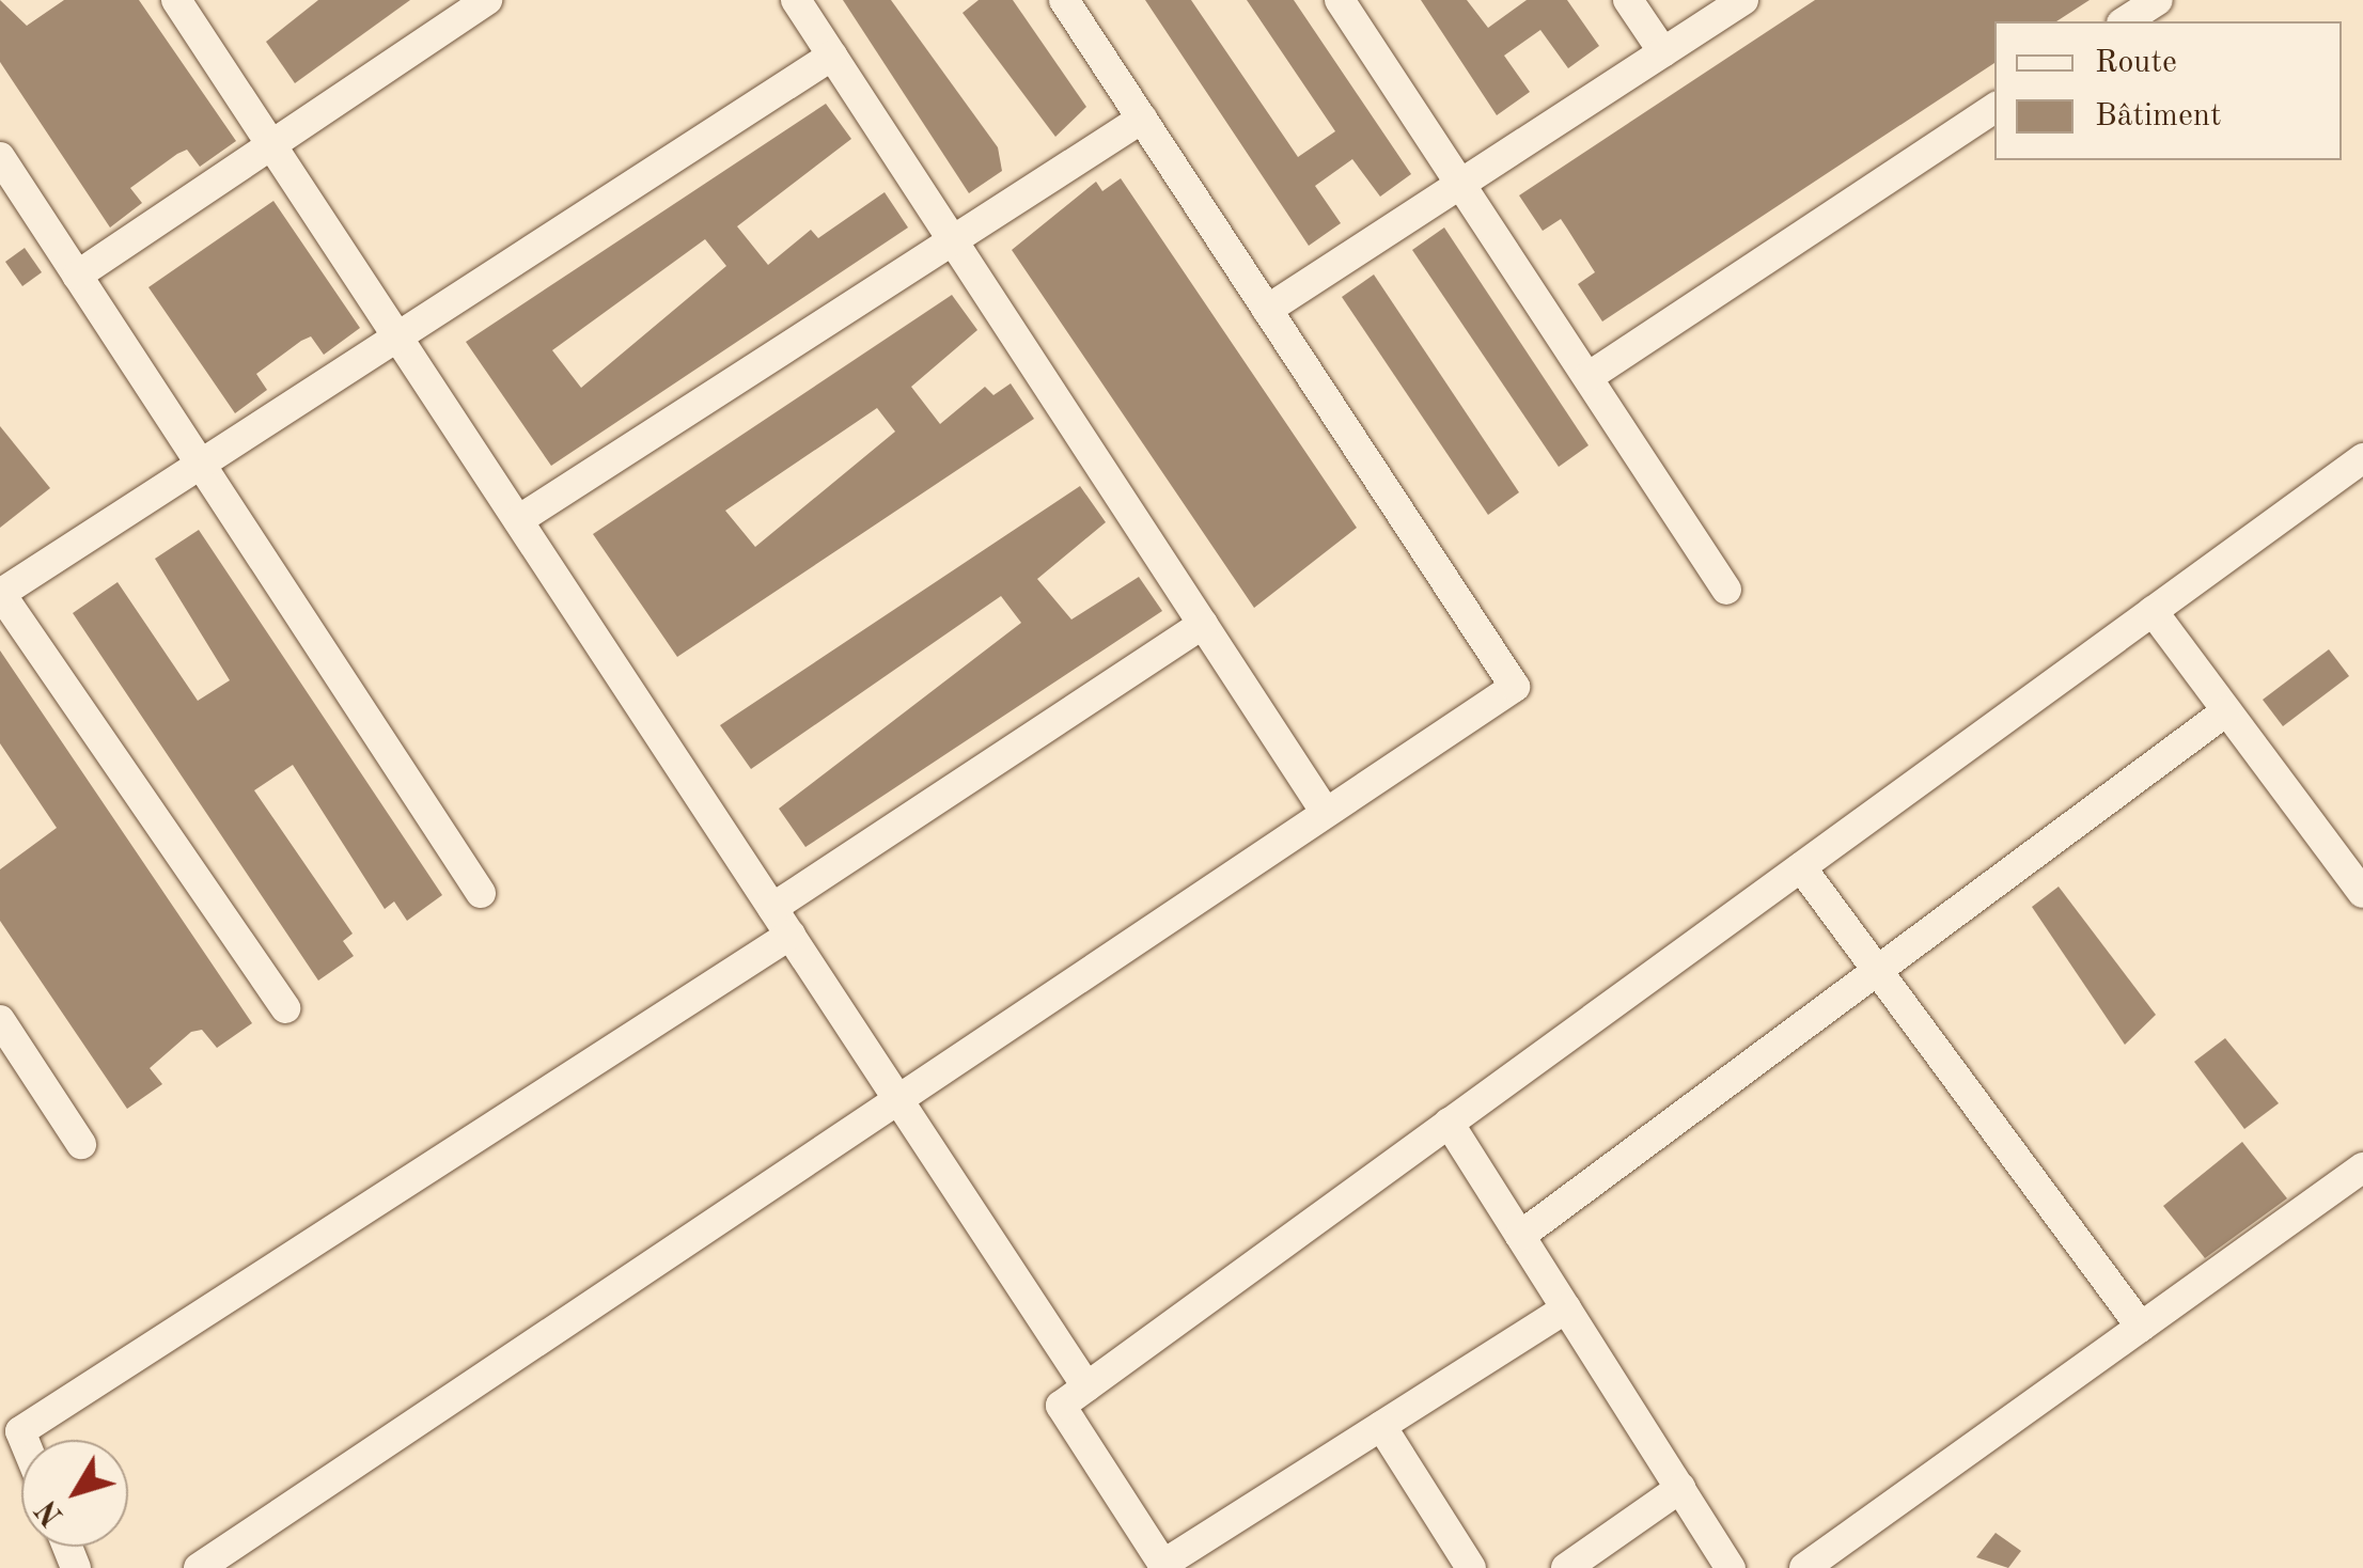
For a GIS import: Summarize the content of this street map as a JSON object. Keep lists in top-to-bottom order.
{
  "legend": ["Route", "Bâtiment"],
  "north": "bottom left"
}
